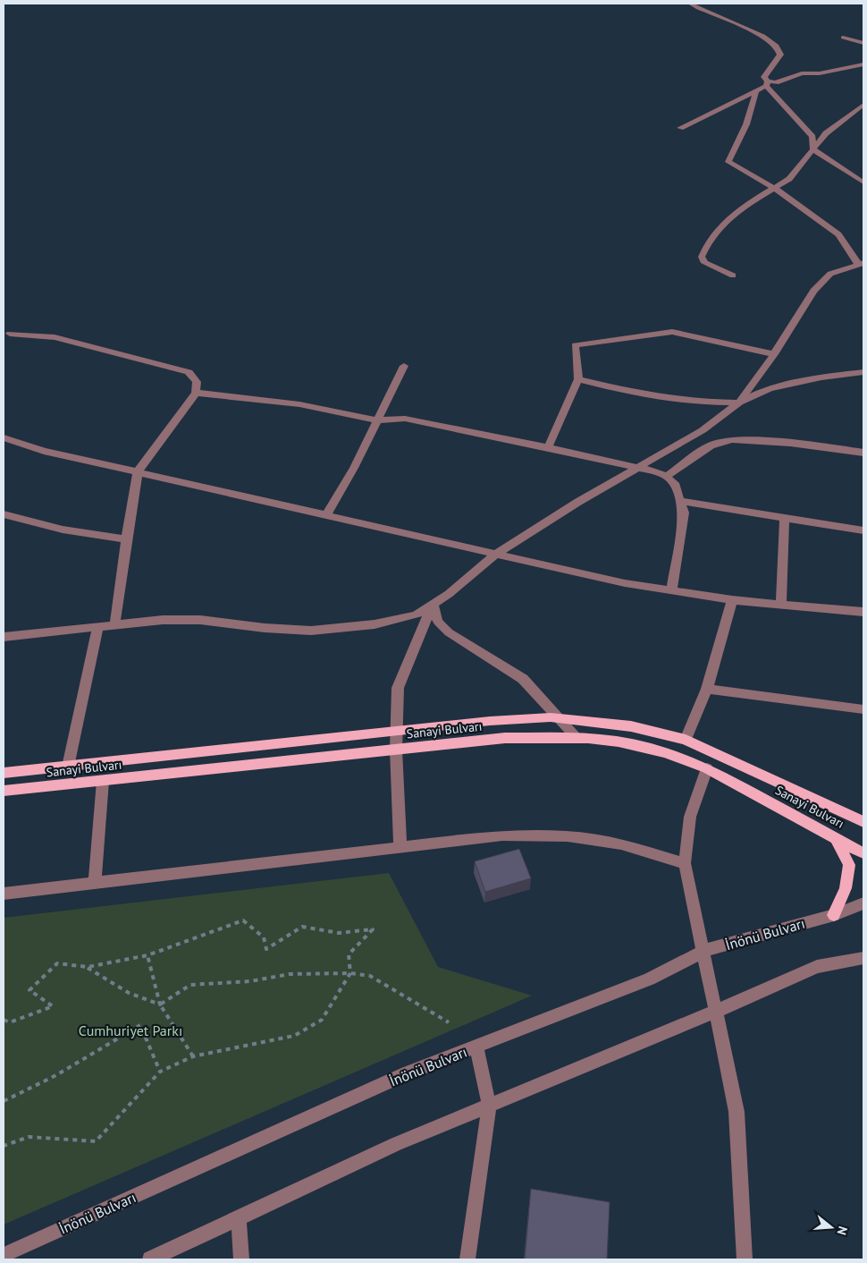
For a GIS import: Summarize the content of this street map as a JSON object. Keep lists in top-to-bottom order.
{
  "streets": {
    "main road": ["Sanayi Bulvarı"],
    "street": ["İnönü Bulvarı"]
  },
  "parks": ["Cumhuriyet Parkı"],
  "north": "right"
}
